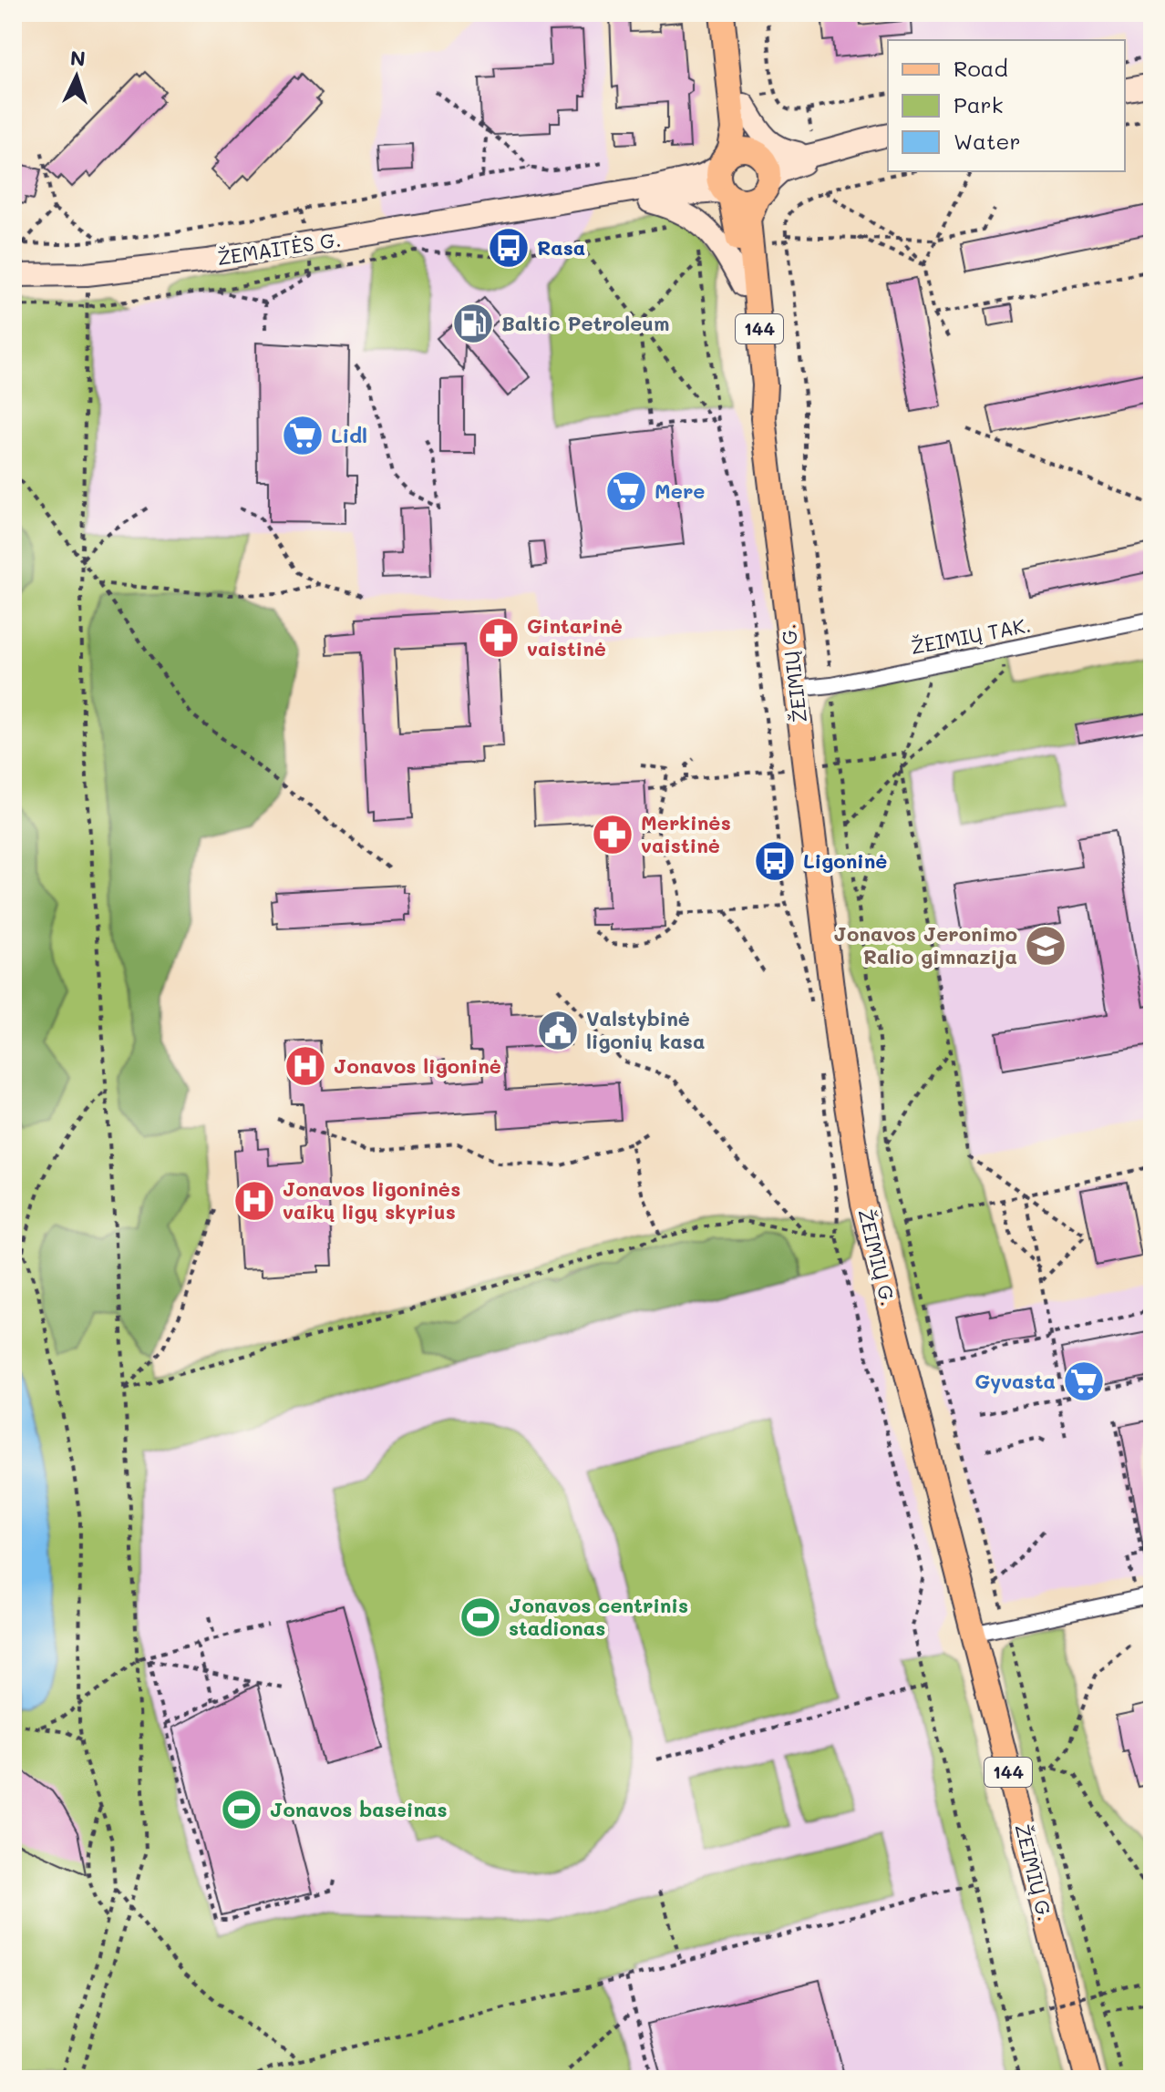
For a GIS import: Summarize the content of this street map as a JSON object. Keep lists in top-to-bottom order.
{
  "streets": {
    "main road": ["ŽEMAITĖS G.", "144", "ŽEIMIŲ G."],
    "street": ["ŽEIMIŲ TAK."]
  },
  "crossings": [
    ["ŽEMAITĖS G.", "ŽEIMIŲ G."],
    ["ŽEIMIŲ TAK.", "ŽEIMIŲ G."]
  ],
  "places": {
    "bus stop": ["Rasa", "Ligoninė"],
    "fuel station": ["Baltic Petroleum"],
    "supermarket": ["Lidl", "Mere", "Gyvasta"],
    "pharmacy": ["Gintarinė vaistinė", "Merkinės vaistinė"],
    "school or university": ["Jonavos Jeronimo Ralio gimnazija"],
    "public building": ["Valstybinė ligonių kasa"],
    "hospital": ["Jonavos ligoninė", "Jonavos ligoninės vaikų ligų skyrius"],
    "sports": ["Jonavos centrinis stadionas", "Jonavos baseinas"]
  },
  "legend": ["Road", "Park", "Water"],
  "north": "top"
}
